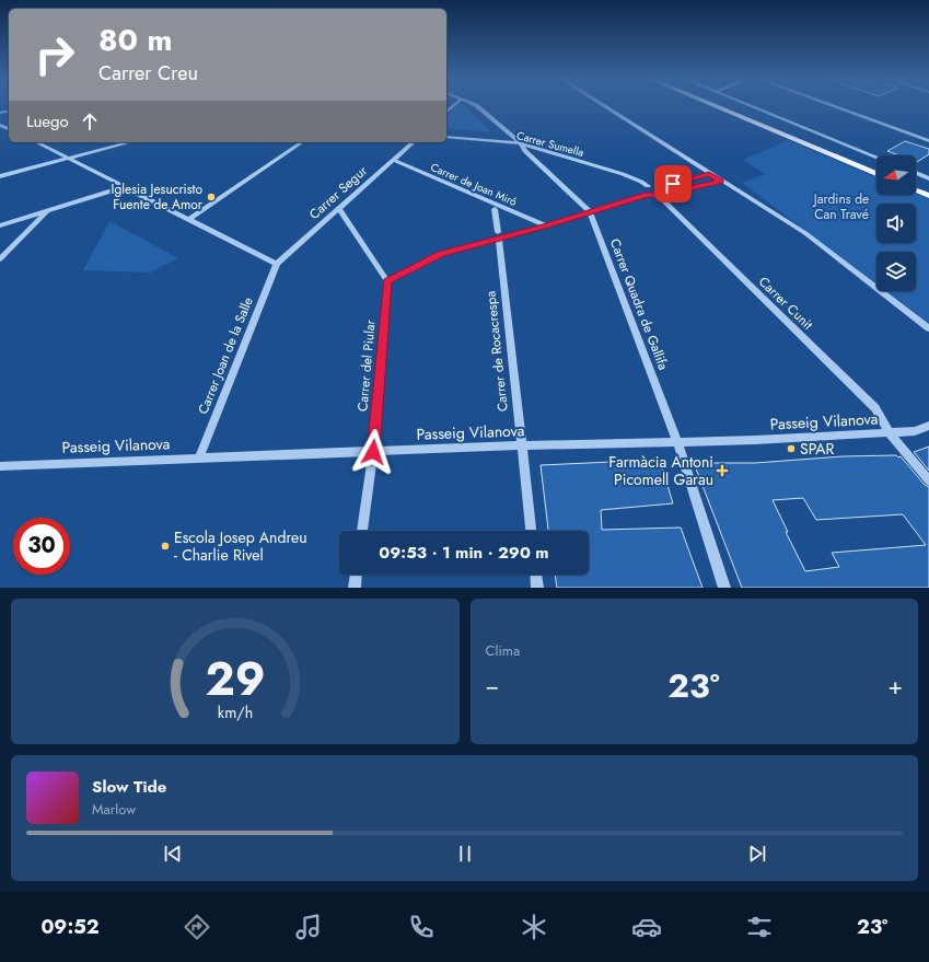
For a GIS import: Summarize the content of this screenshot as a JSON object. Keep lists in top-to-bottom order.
{
  "streets": {
    "street": [
      "Carrer Sumella",
      "Carrer de Joan Miró",
      "Carrer Segur",
      "Carrer Cunit",
      "Carrer Quadra de Gallifa",
      "Carrer de Rocacrespa",
      "Carrer Joan de la Salle",
      "Carrer del Piular",
      "Passeig Vilanova"
    ]
  },
  "crossings": [
    ["Carrer Sumella", "Carrer Quadra de Gallifa"],
    ["Carrer de Joan Miró", "Carrer Segur"],
    ["Carrer Segur", "Carrer Joan de la Salle"],
    ["Carrer Cunit", "Passeig Vilanova"],
    ["Carrer Quadra de Gallifa", "Passeig Vilanova"],
    ["Carrer de Rocacrespa", "Passeig Vilanova"],
    ["Carrer Joan de la Salle", "Passeig Vilanova"],
    ["Carrer del Piular", "Passeig Vilanova"]
  ],
  "parks": ["Jardins de Can Travé"],
  "places": {
    "other": ["Iglesia Jesucristo Fuente de Amor", "SPAR", "Escola Josep Andreu - Charlie Rivel"],
    "health": ["Farmàcia Antoni Picomell Garau"]
  },
  "north": "left",
  "page": {
    "turn": ["80 m", "Carrer Creu"],
    "then": "Luego",
    "limit": "30",
    "trip": "09:53 · 1 min · 290 m",
    "tile": "Clima",
    "heat": ["−", "23°", "+"],
    "song": ["Slow Tide", "Marlow"],
    "tabs": ["09:52", "23°"],
    "gauge": ["29", "km/h"]
  }
}
